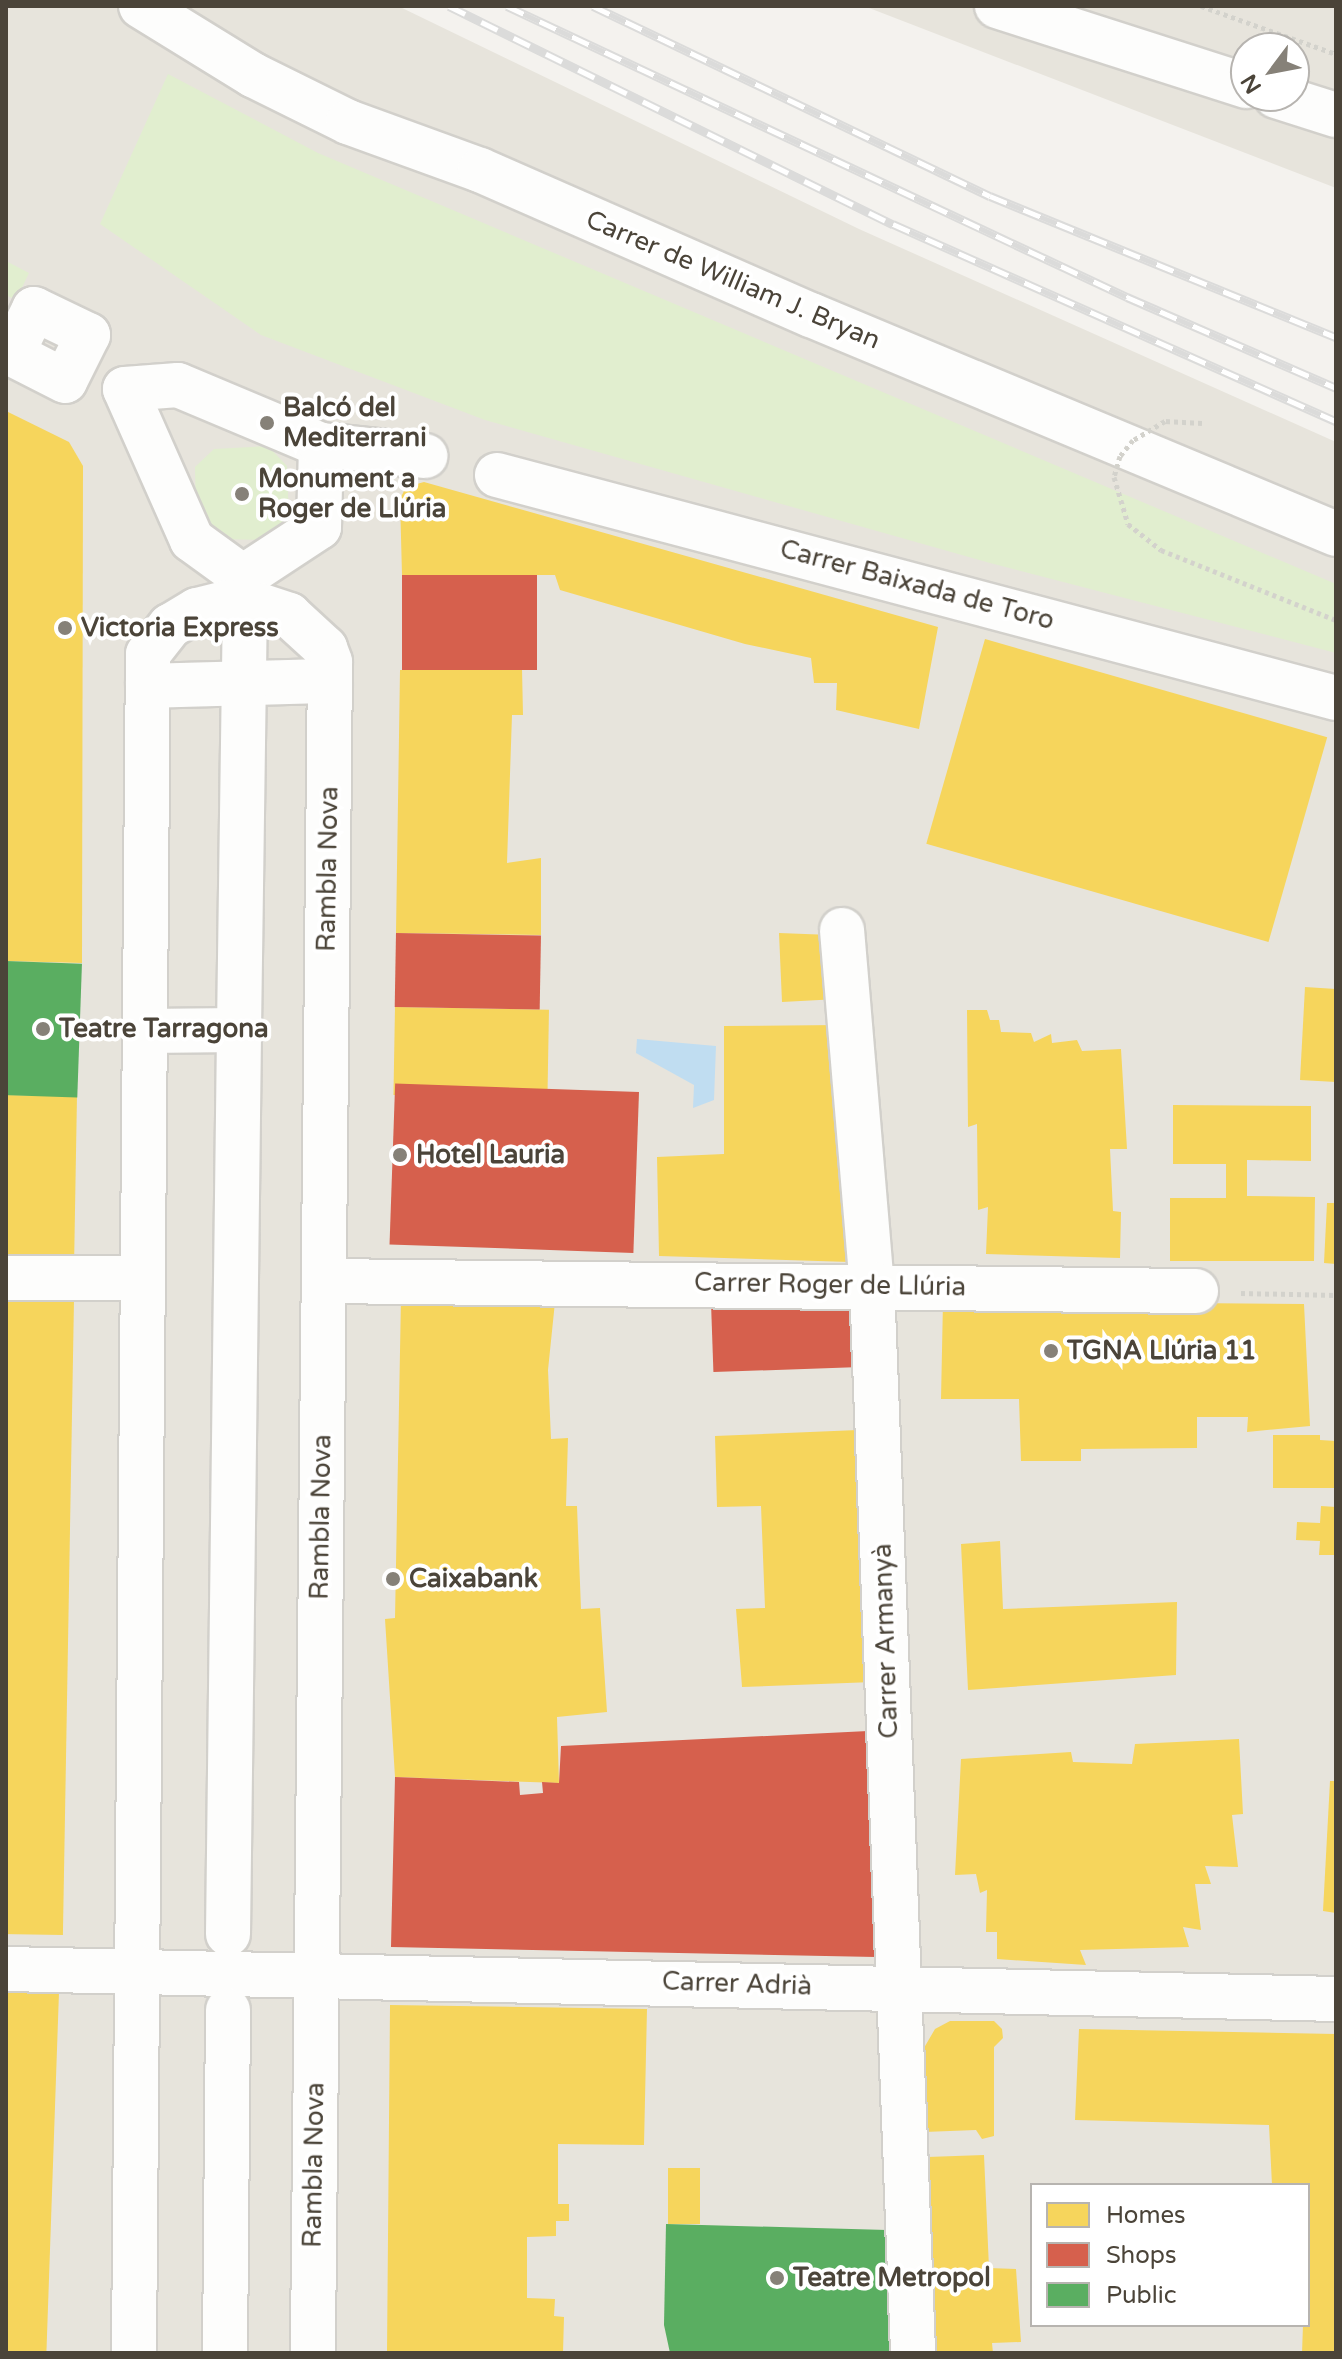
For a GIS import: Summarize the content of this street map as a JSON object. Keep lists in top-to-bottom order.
{
  "streets": {
    "street": [
      "Carrer de William J. Bryan",
      "Carrer Baixada de Toro",
      "Rambla Nova",
      "Carrer Roger de Llúria",
      "Carrer Armanyà",
      "Carrer Adrià"
    ]
  },
  "crossings": [
    ["Rambla Nova", "Carrer Roger de Llúria"],
    ["Rambla Nova", "Carrer Adrià"],
    ["Carrer Roger de Llúria", "Carrer Armanyà"],
    ["Carrer Armanyà", "Carrer Adrià"]
  ],
  "places": [
    "Balcó del Mediterrani",
    "Monument a Roger de Llúria",
    "Victoria Express",
    "Teatre Tarragona",
    "Hotel Lauria",
    "TGNA Llúria 11",
    "Caixabank",
    "Teatre Metropol"
  ],
  "legend": ["Homes", "Shops", "Public"],
  "north": "bottom left"
}
